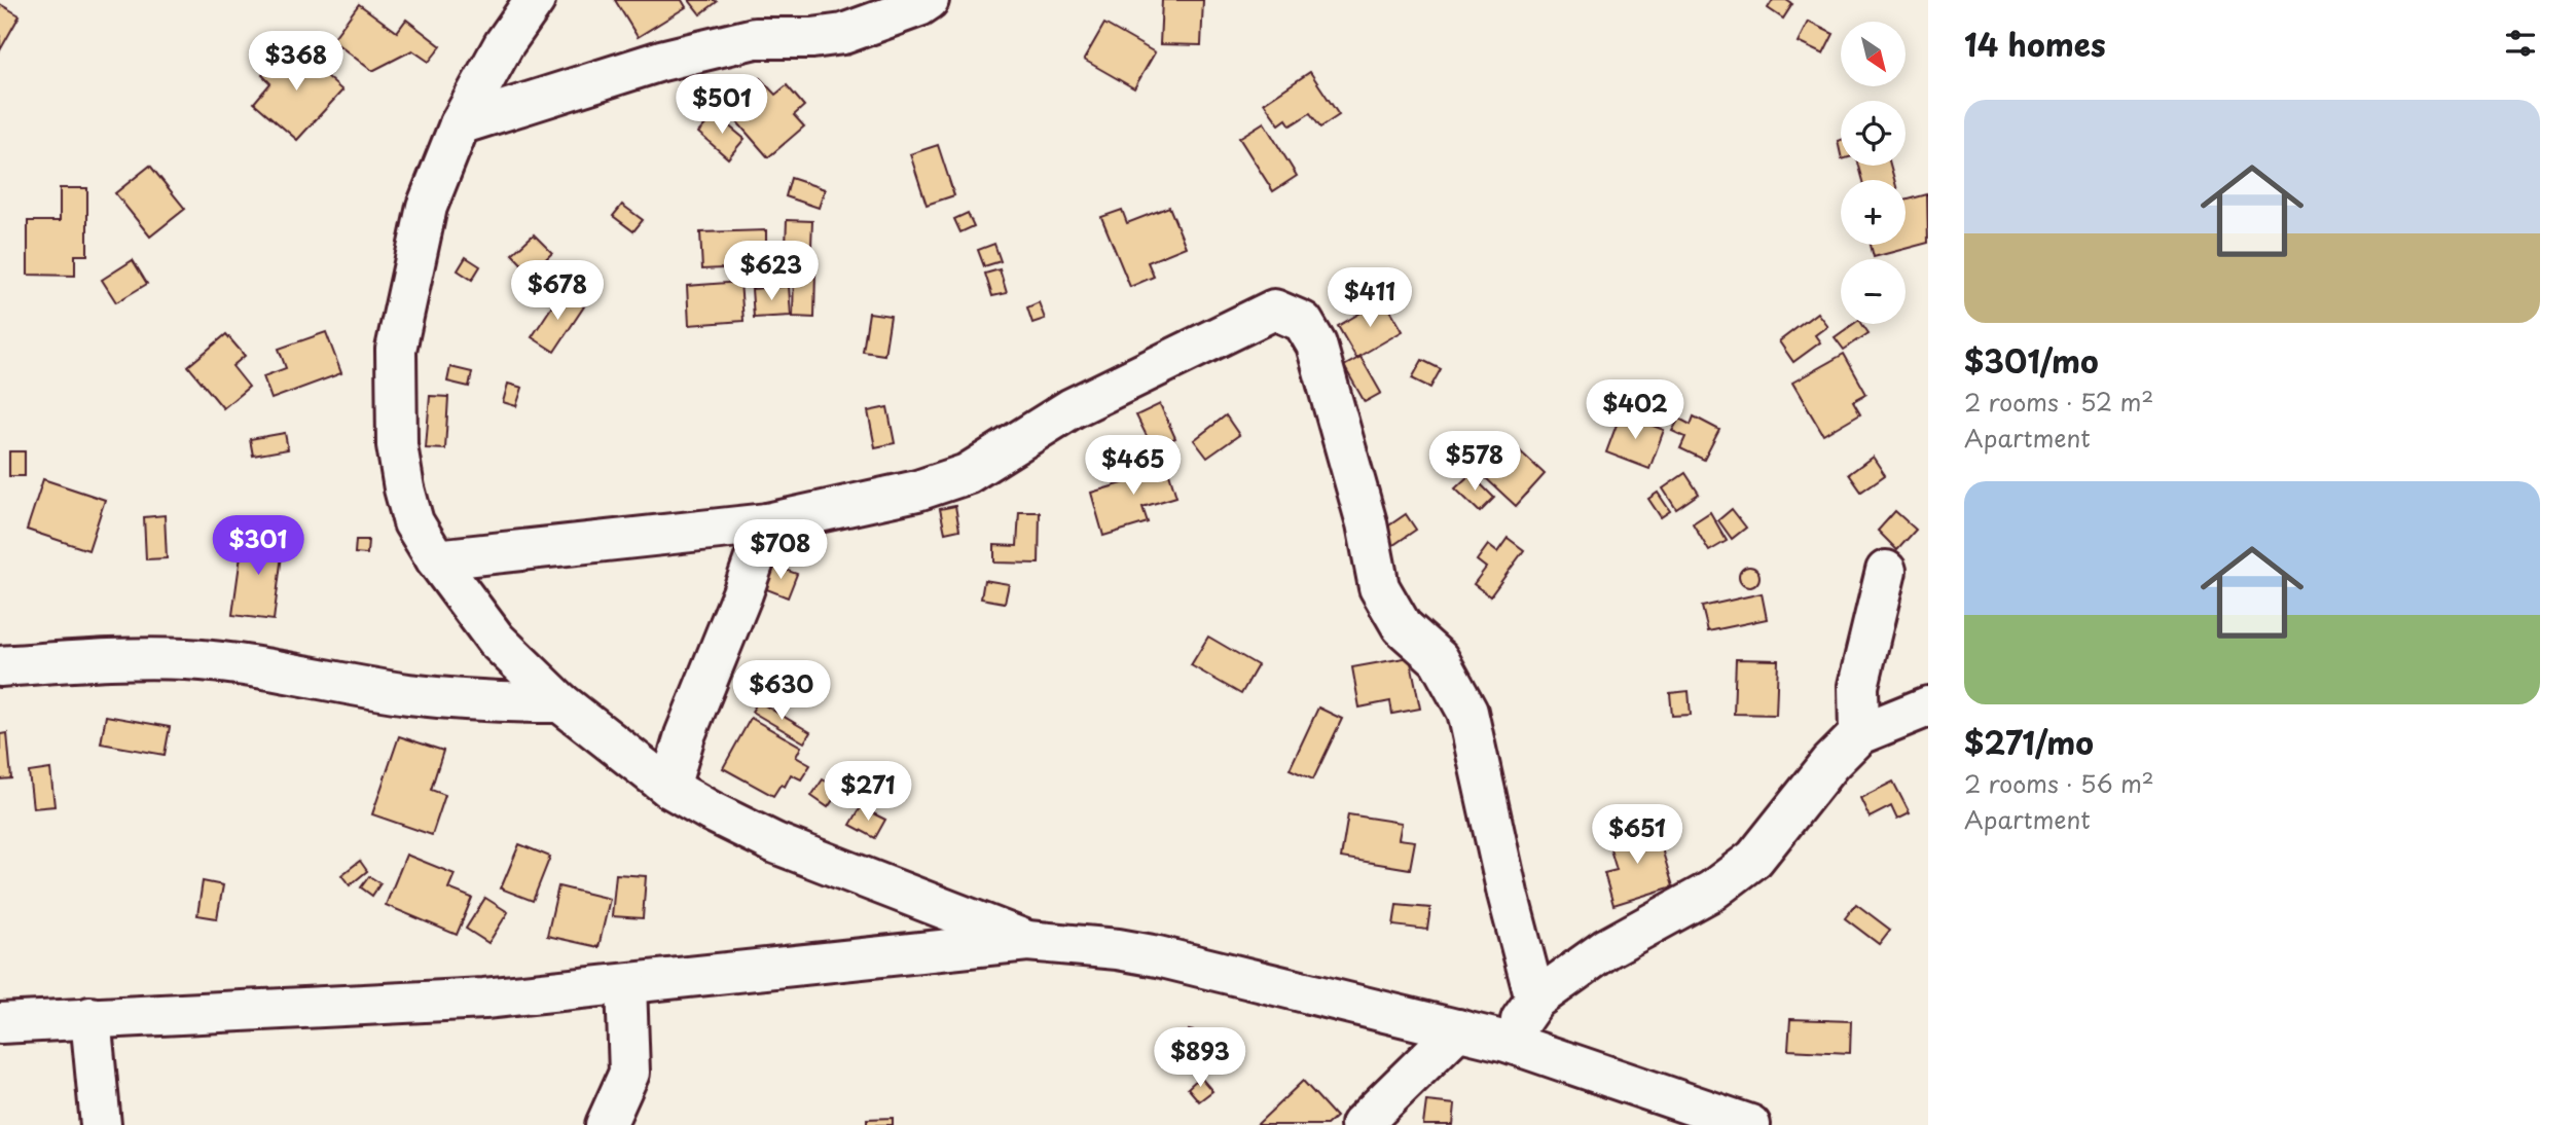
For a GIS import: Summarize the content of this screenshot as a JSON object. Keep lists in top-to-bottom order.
{
  "north": "bottom right",
  "page": {
    "heading": "14 homes",
    "map_buttons": ["+", "−"],
    "price": [
      "$368",
      "$501",
      "$623",
      "$678",
      "$411",
      "$402",
      "$578",
      "$465",
      "$301",
      "$708",
      "$630",
      "$271",
      "$651",
      "$893"
    ],
    "list": [
      {
        "name": "$301/mo",
        "note": "2 rooms · 52 m² · Apartment"
      },
      {
        "name": "$271/mo",
        "note": "2 rooms · 56 m² · Apartment"
      }
    ]
  }
}
